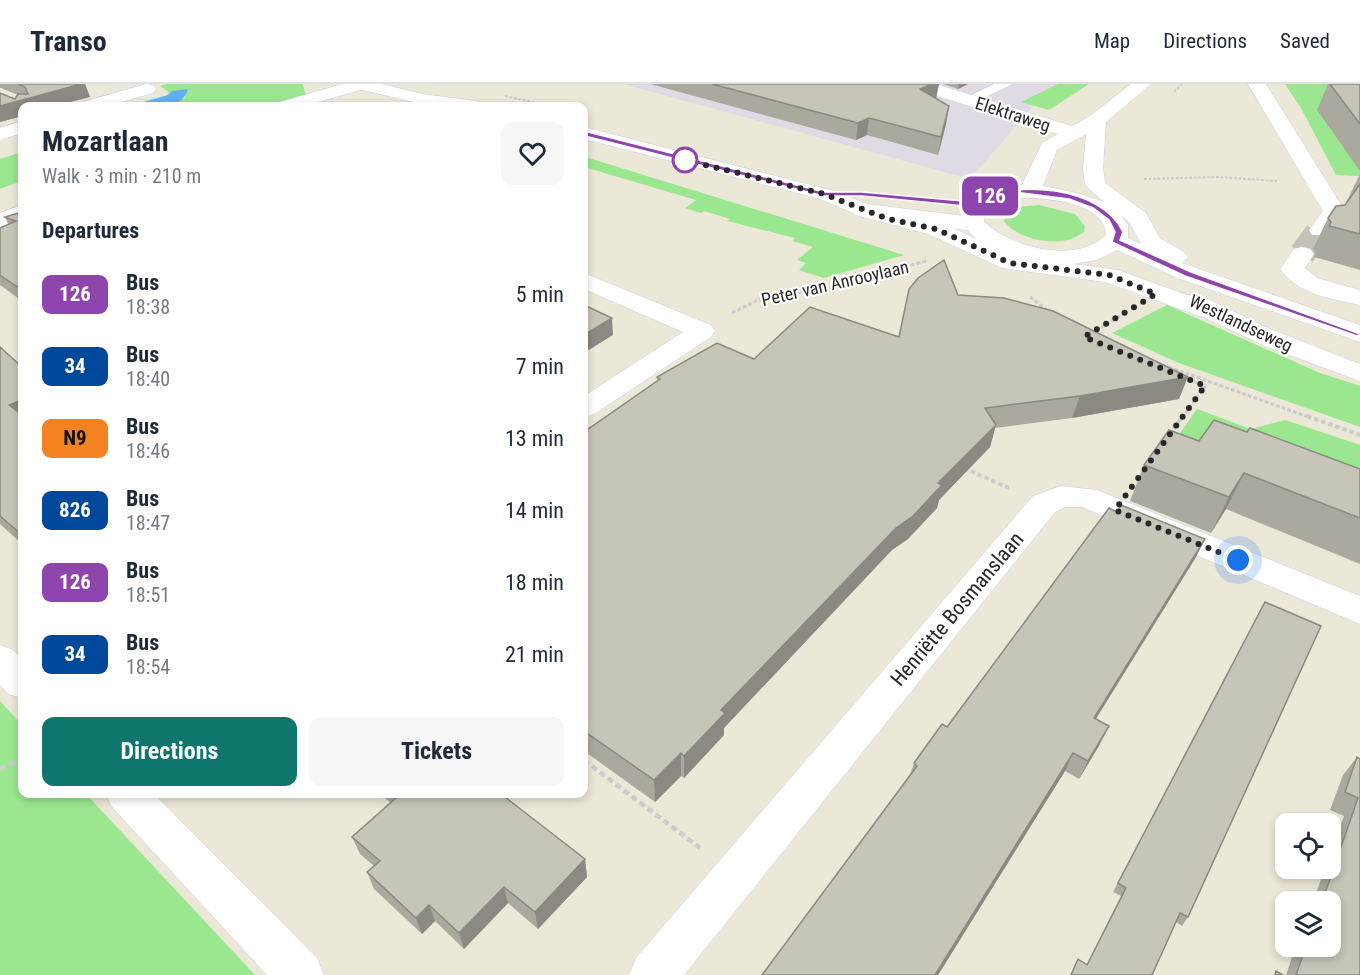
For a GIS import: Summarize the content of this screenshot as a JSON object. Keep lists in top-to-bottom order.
{
  "streets": {
    "street": ["Elektraweg", "Westlandseweg", "Henriëtte Bosmanslaan"],
    "path": ["Peter van Anrooylaan"]
  },
  "lines": ["bus line 126"],
  "page": {
    "header": "Transo",
    "nav": ["Map", "Directions", "Saved"],
    "on_map": "126",
    "heading": [
      ["Mozartlaan", "Walk · 3 min · 210 m"],
      "Departures"
    ],
    "list": [
      {
        "mark": "126",
        "name": "Bus",
        "note": "18:38",
        "value": "5 min"
      },
      {
        "mark": "34",
        "name": "Bus",
        "note": "18:40",
        "value": "7 min"
      },
      {
        "mark": "N9",
        "name": "Bus",
        "note": "18:46",
        "value": "13 min"
      },
      {
        "mark": "826",
        "name": "Bus",
        "note": "18:47",
        "value": "14 min"
      },
      {
        "mark": "126",
        "name": "Bus",
        "note": "18:51",
        "value": "18 min"
      },
      {
        "mark": "34",
        "name": "Bus",
        "note": "18:54",
        "value": "21 min"
      }
    ],
    "buttons": ["Directions", "Tickets"]
  }
}
